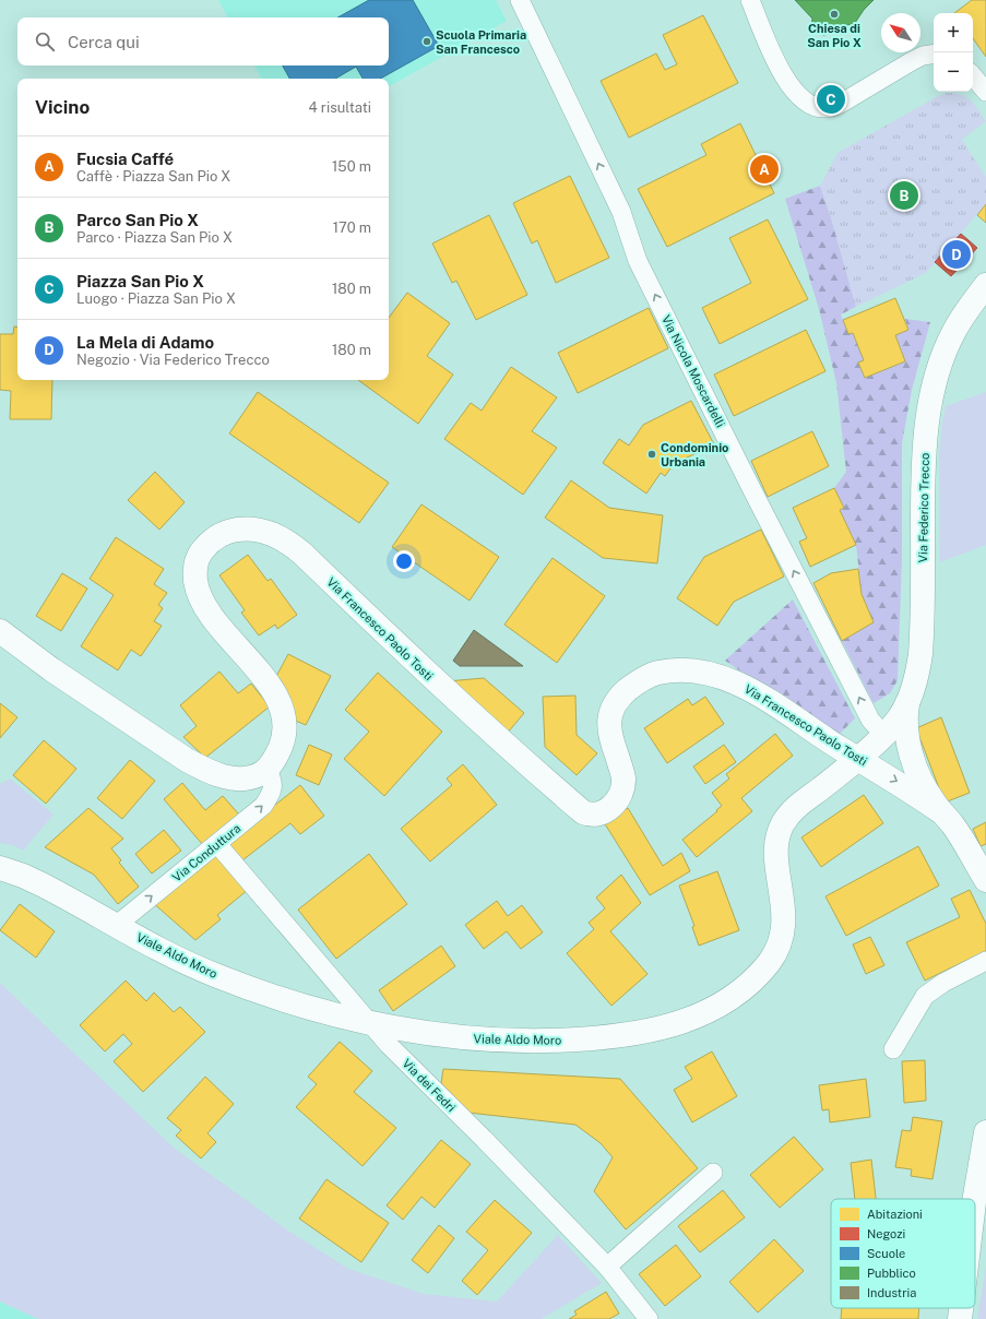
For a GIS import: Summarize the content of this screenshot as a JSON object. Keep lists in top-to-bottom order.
{
  "streets": {
    "street": [
      "Via Nicola Moscardelli",
      "Via Federico Trecco",
      "Via Francesco Paolo Tosti",
      "Via Conduttura",
      "Viale Aldo Moro",
      "Via dei Fedri"
    ]
  },
  "crossings": [
    ["Via Nicola Moscardelli", "Via Federico Trecco"],
    ["Via Nicola Moscardelli", "Via Francesco Paolo Tosti"],
    ["Via Nicola Moscardelli", "Viale Aldo Moro"],
    ["Via Federico Trecco", "Via Francesco Paolo Tosti"],
    ["Via Federico Trecco", "Viale Aldo Moro"],
    ["Via Francesco Paolo Tosti", "Via Conduttura"],
    ["Via Francesco Paolo Tosti", "Viale Aldo Moro"],
    ["Via Conduttura", "Viale Aldo Moro"],
    ["Via Conduttura", "Via dei Fedri"],
    ["Viale Aldo Moro", "Via dei Fedri"]
  ],
  "one_way": ["Via Nicola Moscardelli", "Via Conduttura"],
  "places": ["Chiesa di San Pio X", "Scuola Primaria San Francesco", "Condominio Urbania"],
  "legend": [
    "Abitazioni",
    "Negozi",
    "Scuole",
    "Pubblico",
    "Industria"
  ],
  "north": "top left",
  "page": {
    "map_buttons": ["+", "−"],
    "search": "Cerca qui",
    "heading": ["Vicino", "4 risultati"],
    "pins": [
      "C",
      "A",
      "B",
      "D"
    ],
    "list": [
      {
        "mark": "A",
        "name": "Fucsia Caffé",
        "note": "Caffè · Piazza San Pio X",
        "value": "150 m"
      },
      {
        "mark": "B",
        "name": "Parco San Pio X",
        "note": "Parco · Piazza San Pio X",
        "value": "170 m"
      },
      {
        "mark": "C",
        "name": "Piazza San Pio X",
        "note": "Luogo · Piazza San Pio X",
        "value": "180 m"
      },
      {
        "mark": "D",
        "name": "La Mela di Adamo",
        "note": "Negozio · Via Federico Trecco",
        "value": "180 m"
      }
    ]
  }
}
